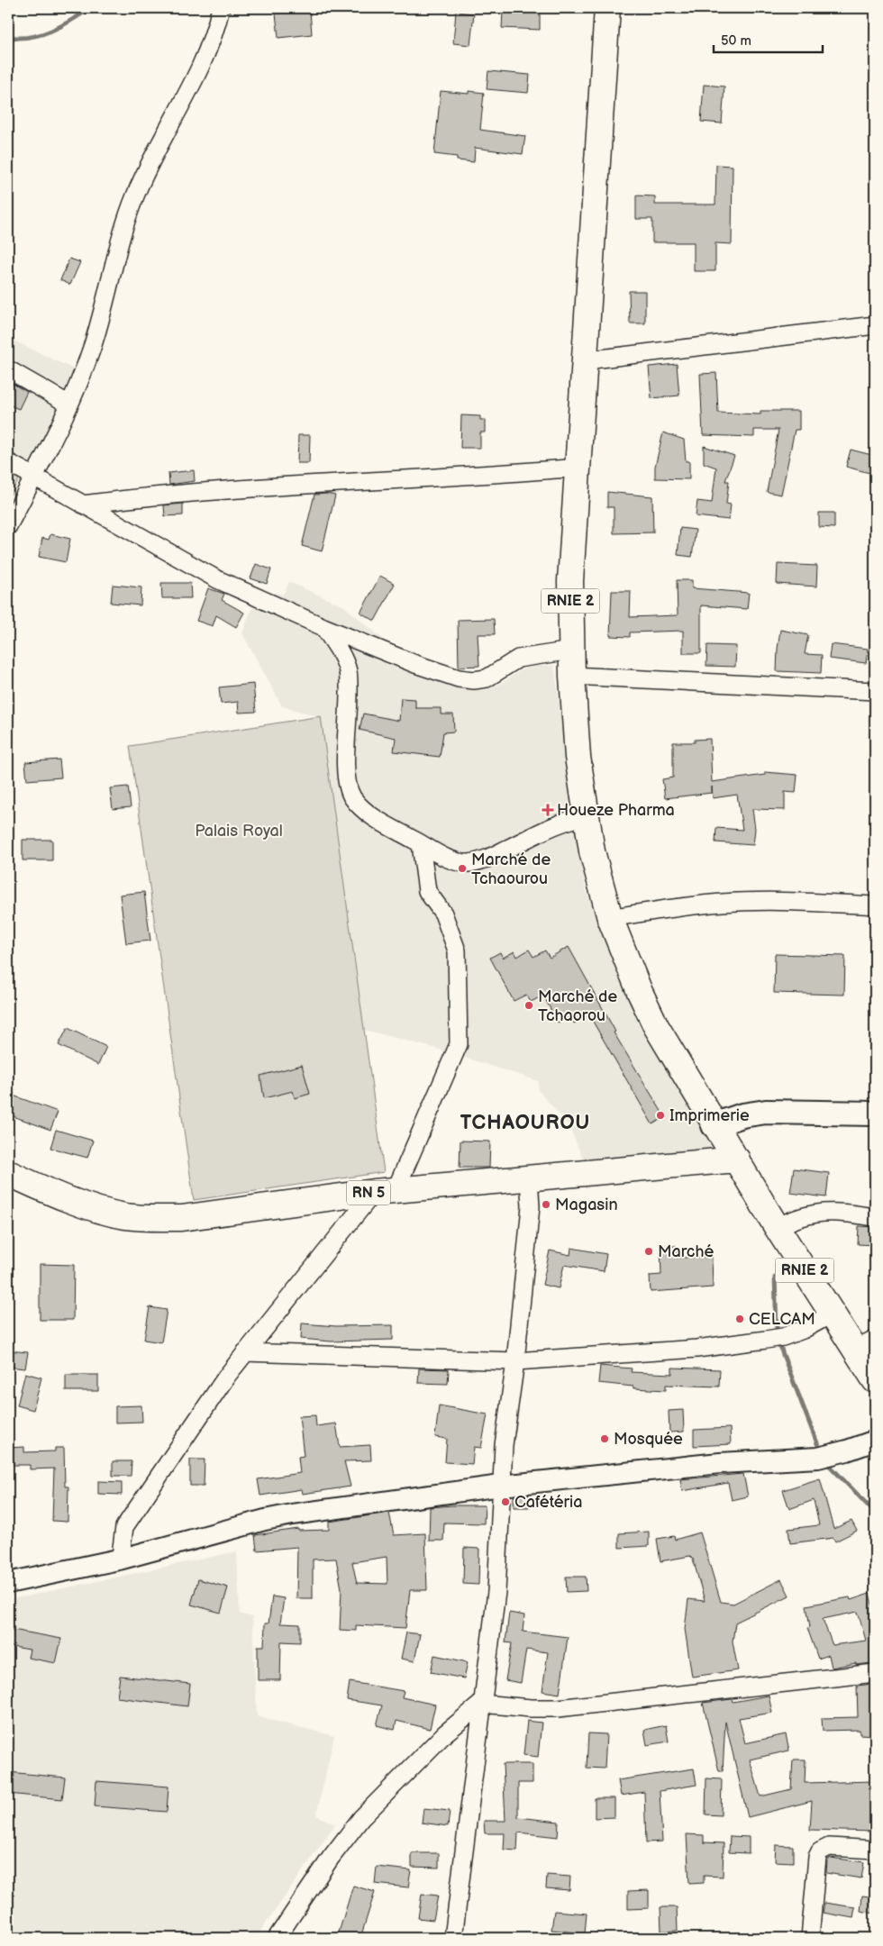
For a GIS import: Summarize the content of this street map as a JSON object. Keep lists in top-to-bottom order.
{
  "streets": {
    "main road": ["RNIE 2", "RN 5"]
  },
  "crossings": [
    ["RNIE 2", "RN 5"]
  ],
  "districts": ["TCHAOUROU"],
  "parks": ["Palais Royal"],
  "places": {
    "health": ["Houeze Pharma"],
    "other": [
      "Marché de Tchaourou",
      "Marché de Tchaorou",
      "Imprimerie",
      "Magasin",
      "Marché",
      "CELCAM",
      "Mosquée",
      "Cafétéria"
    ]
  },
  "scale_bar": "50 m"
}
